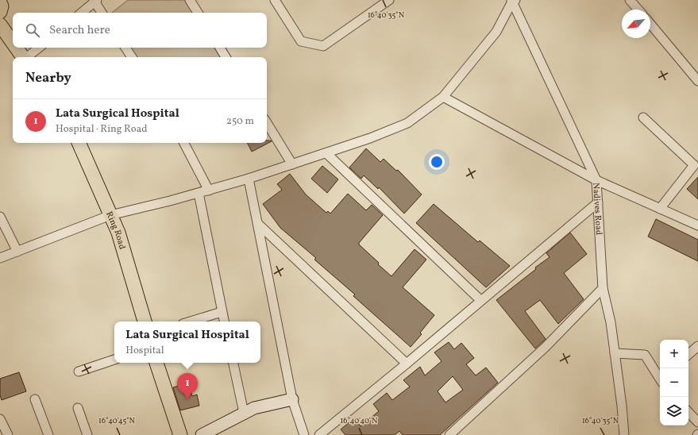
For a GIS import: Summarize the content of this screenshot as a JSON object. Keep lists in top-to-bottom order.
{
  "streets": {
    "main road": ["Ring Road"],
    "street": ["Nadives Road"]
  },
  "north": "bottom left",
  "page": {
    "search": "Search here",
    "heading": "Nearby",
    "list": [
      {
        "mark": "1",
        "name": "Lata Surgical Hospital",
        "note": "Hospital · Ring Road",
        "value": "250 m"
      }
    ],
    "popup": ["Lata Surgical Hospital", "Hospital"],
    "map_buttons": ["+", "−"],
    "pins": "1"
  },
  "coordinates": ["16°40'35\"N", "16°40'45\"N", "16°40'40\"N"]
}
